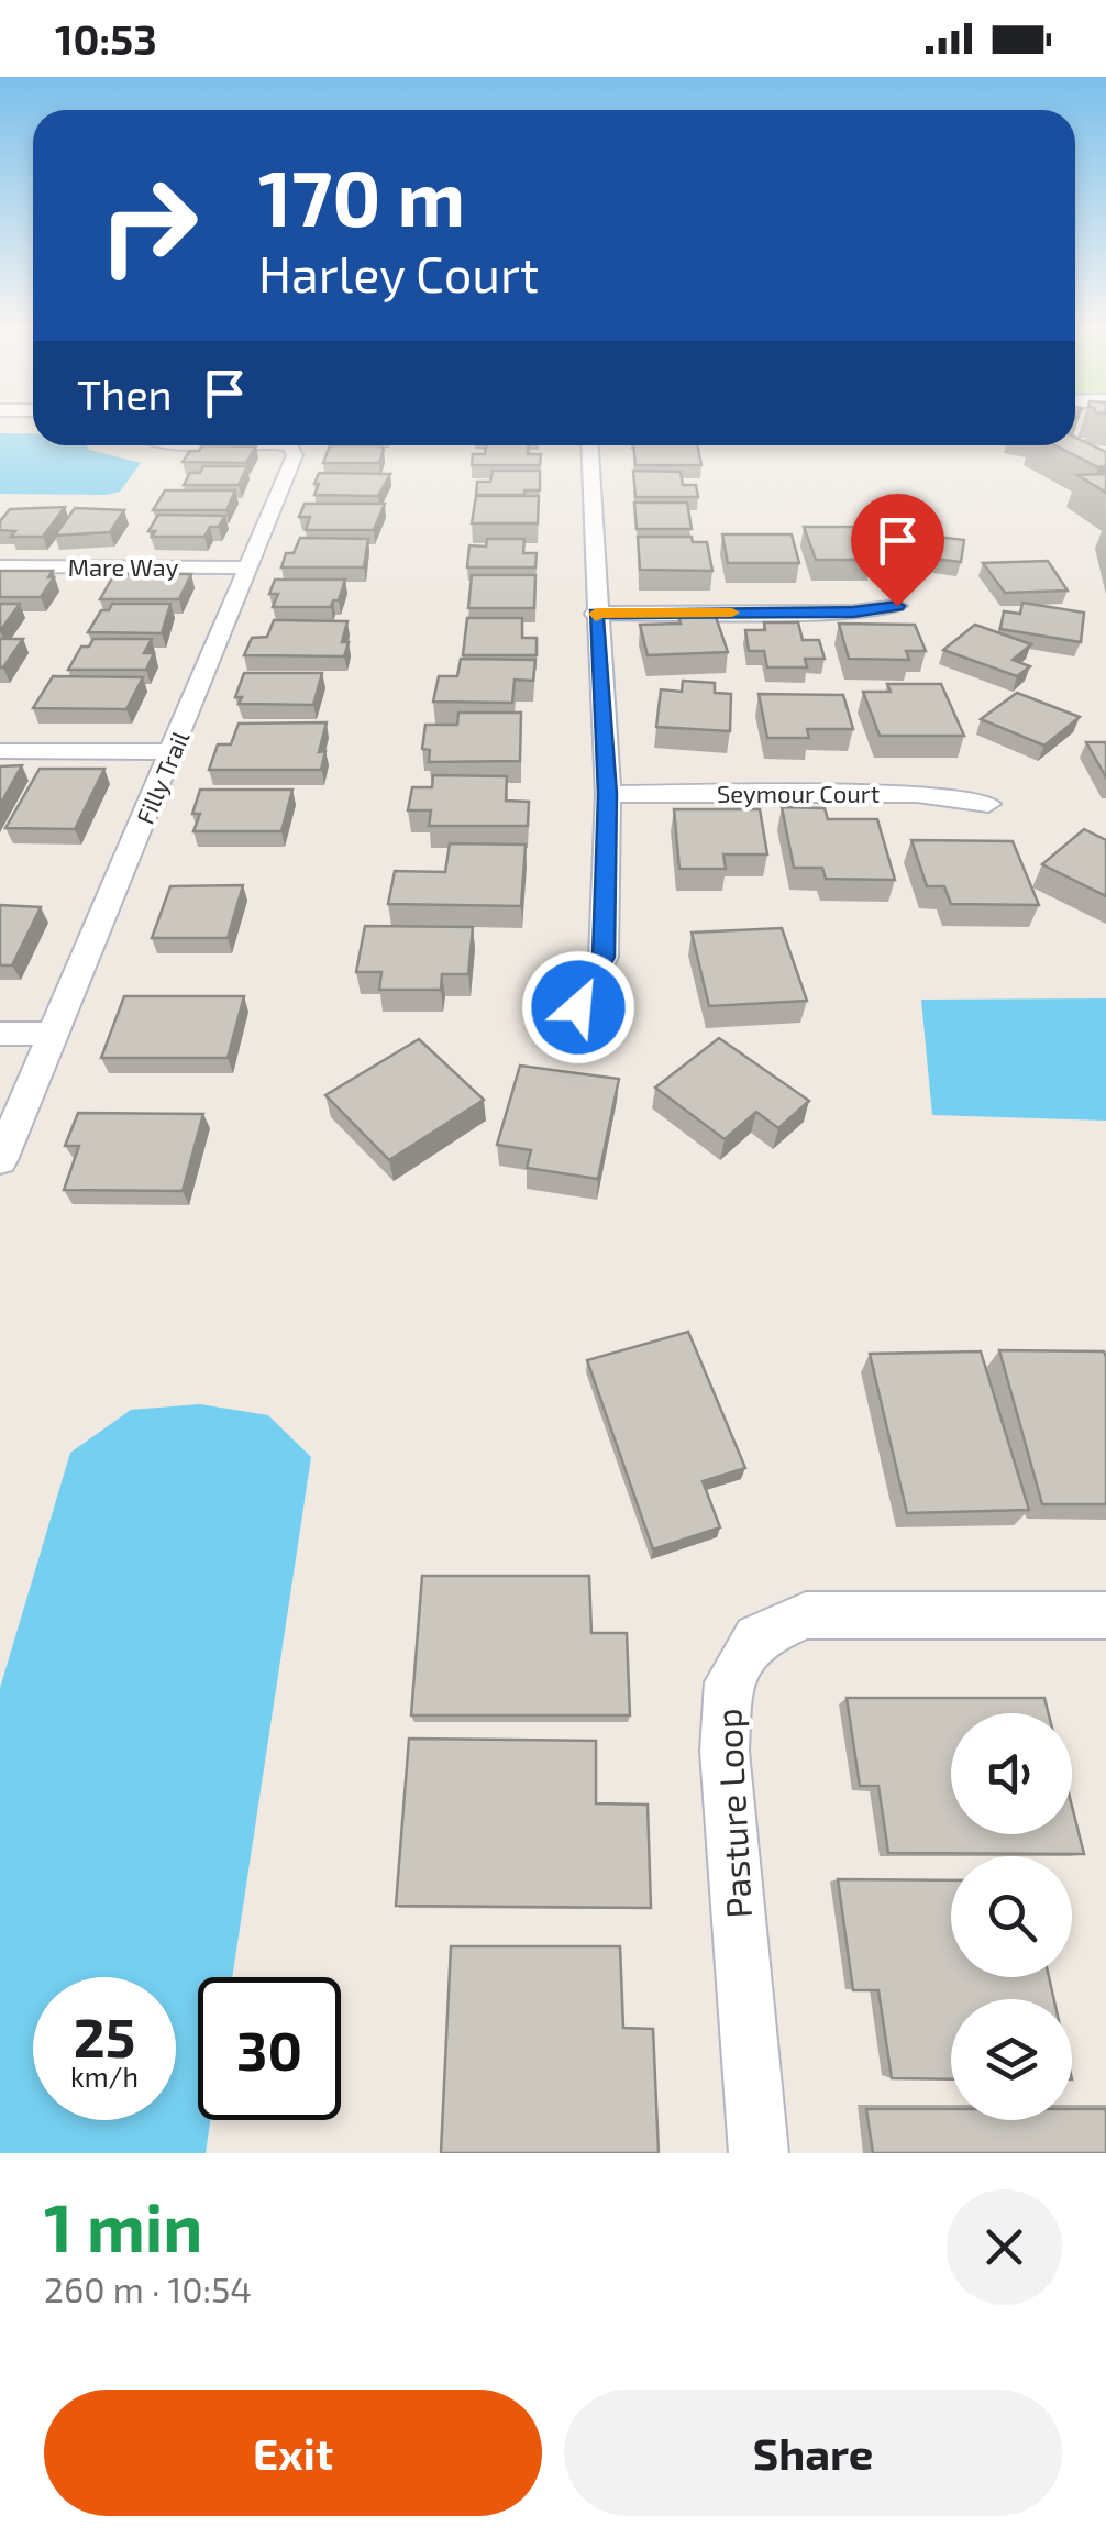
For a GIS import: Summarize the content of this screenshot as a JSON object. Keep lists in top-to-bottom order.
{
  "streets": {
    "street": [
      "Mare Way",
      "Filly Trail",
      "Seymour Court",
      "Pasture Loop"
    ]
  },
  "crossings": [
    ["Mare Way", "Filly Trail"]
  ],
  "page": {
    "status": "10:53",
    "turn": ["170 m", "Harley Court"],
    "then": "Then",
    "speed": "25 km/h",
    "limit": "30",
    "heading": ["1 min", "260 m · 10:54"],
    "buttons": ["Exit", "Share"]
  }
}
